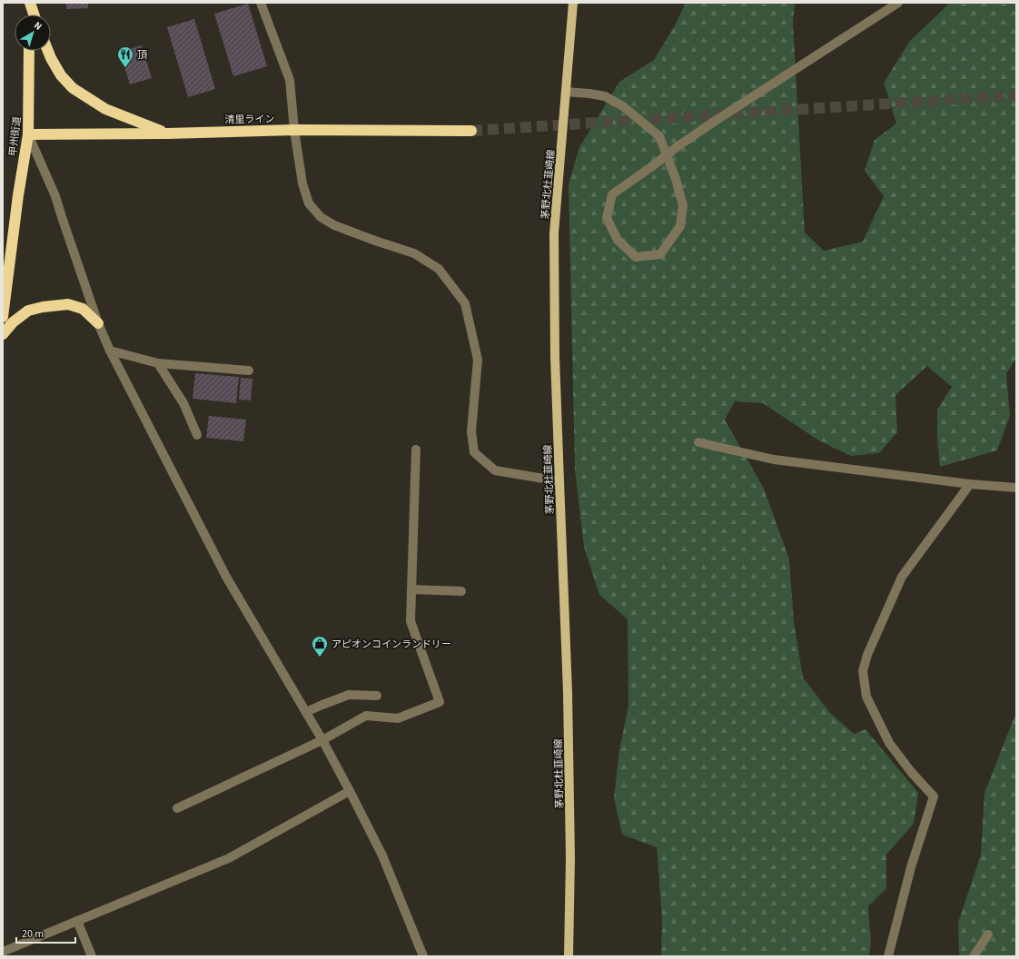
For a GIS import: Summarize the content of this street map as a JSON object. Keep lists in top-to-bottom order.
{
  "streets": {
    "highway": ["清里ライン", "甲州街道"],
    "main road": ["茅野北杜韮崎線"]
  },
  "crossings": [
    ["清里ライン", "甲州街道"]
  ],
  "places": {
    "restaurant": ["頂"],
    "shop": ["アピオンコインランドリー"]
  },
  "scale_bar": "20 m",
  "north": "top right"
}
